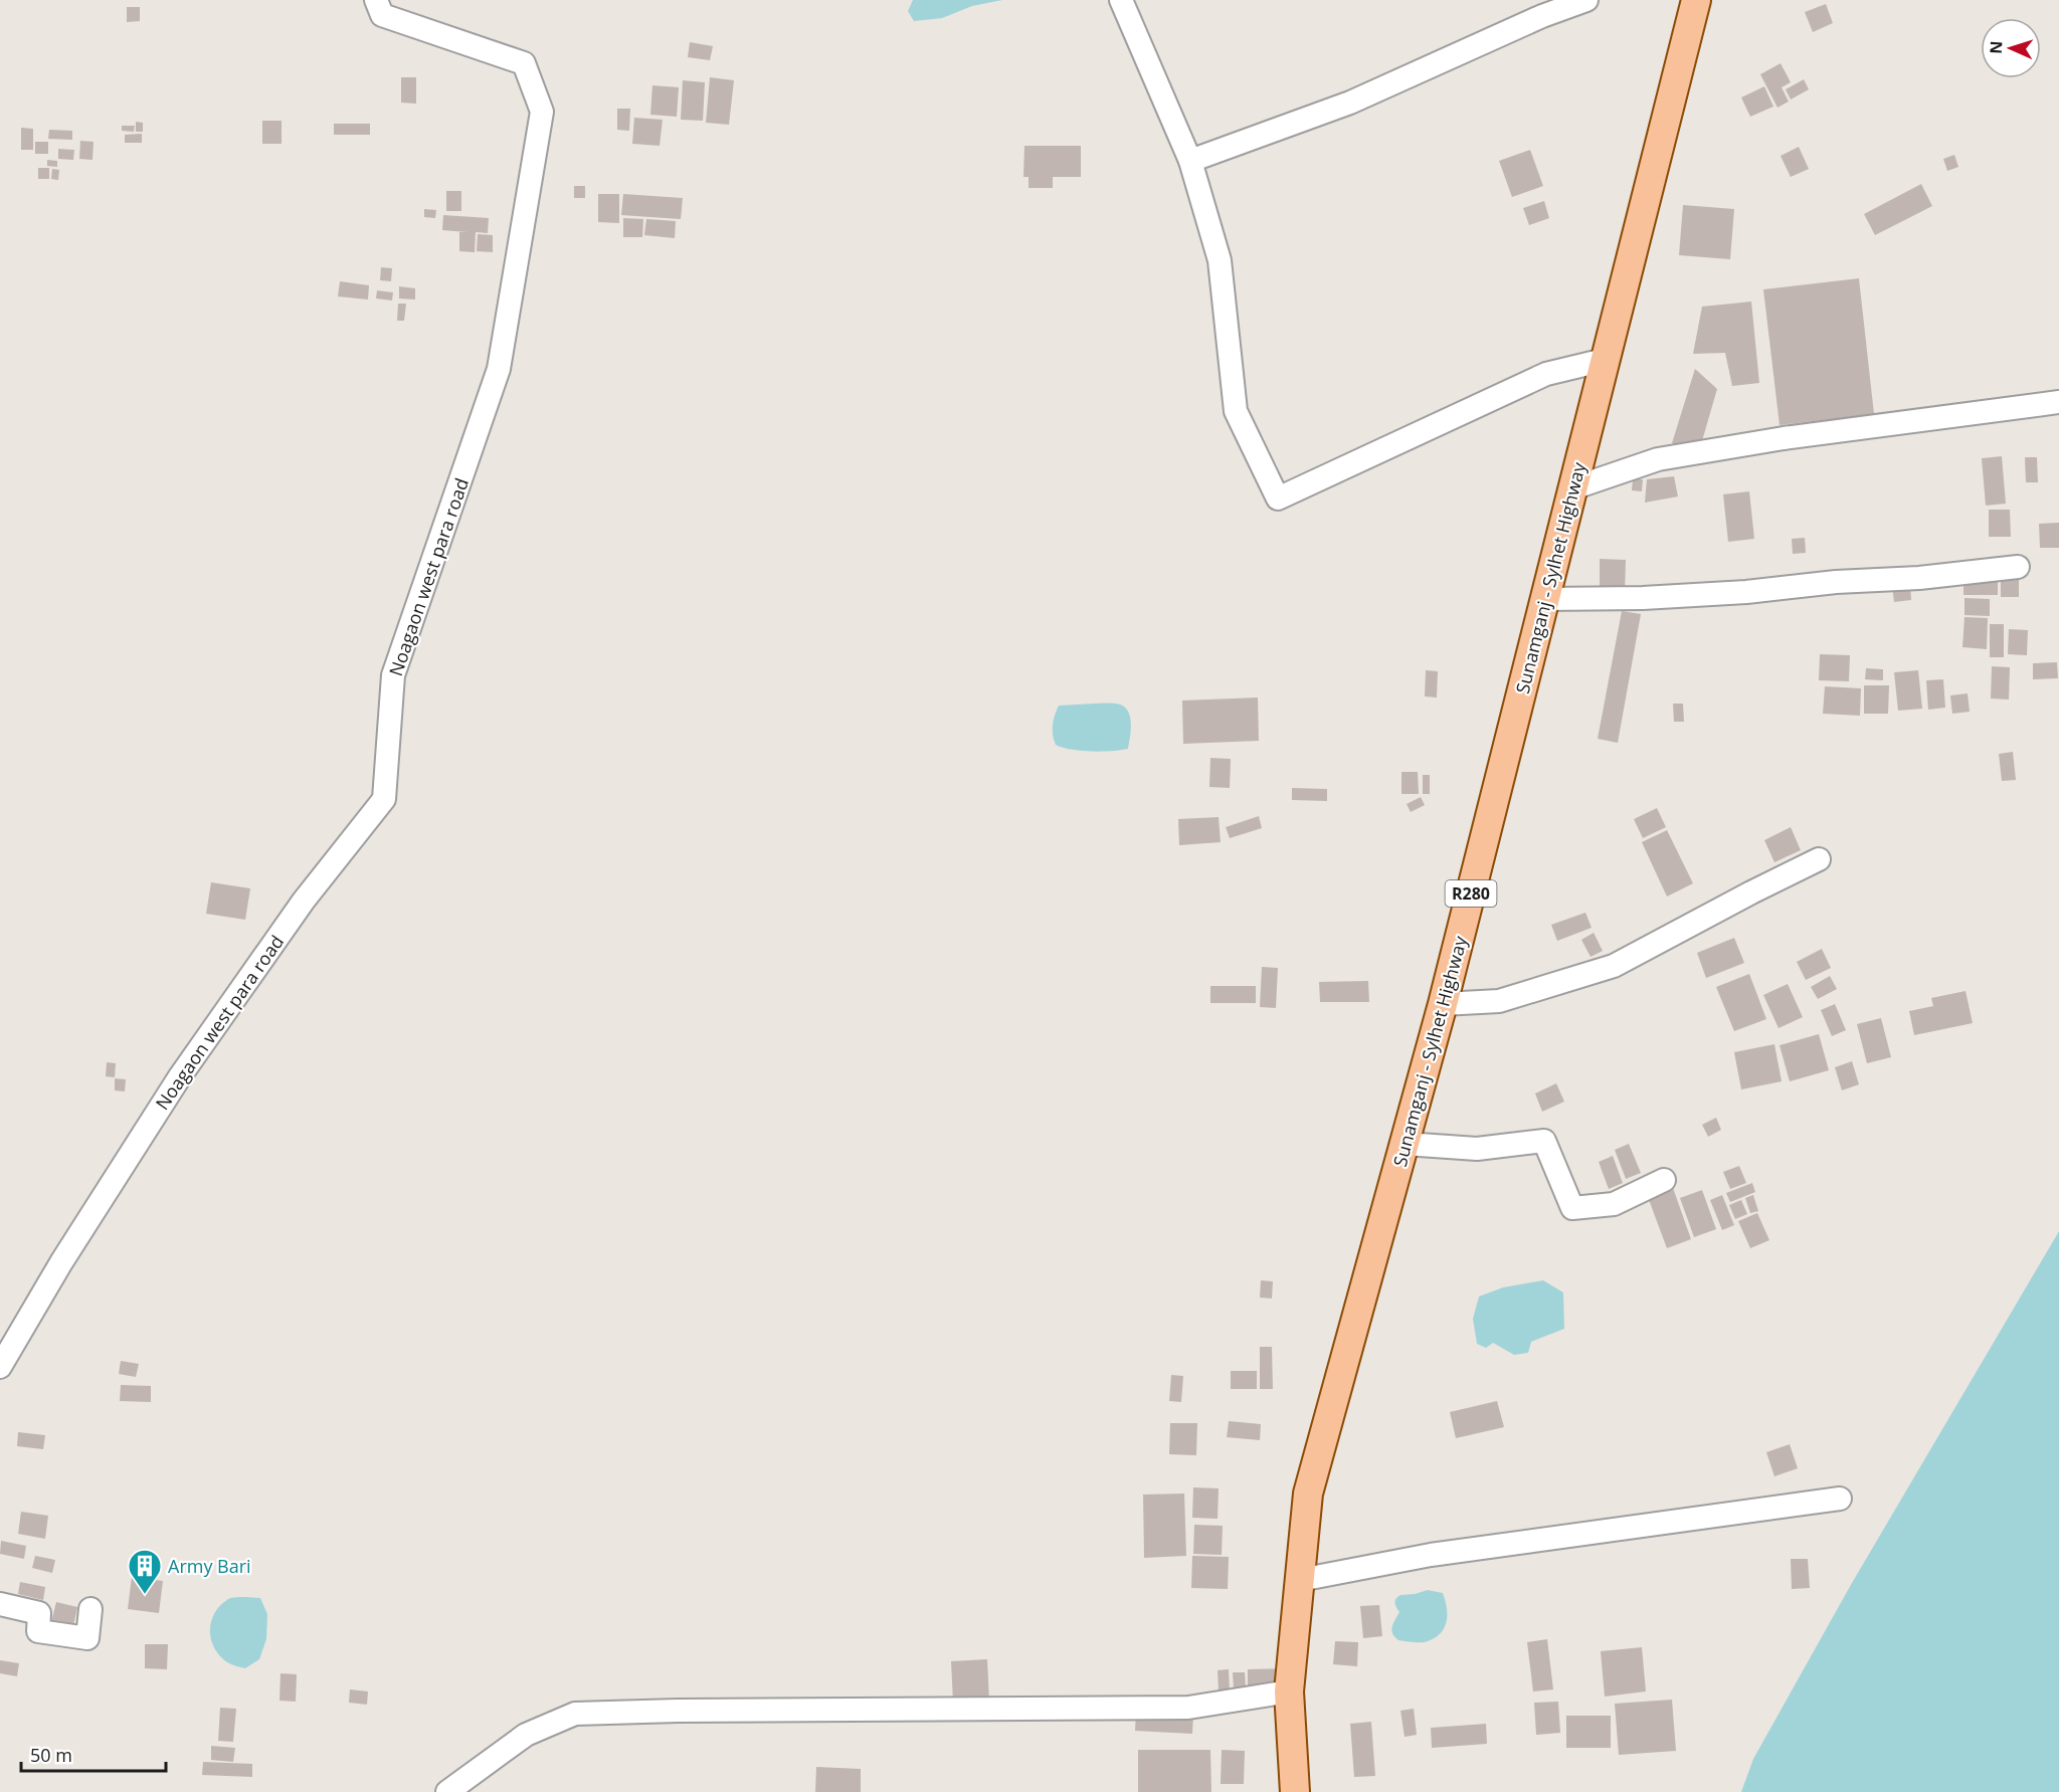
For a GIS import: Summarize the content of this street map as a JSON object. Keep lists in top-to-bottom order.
{
  "streets": {
    "main road": ["Sunamganj - Sylhet Highway", "R280"],
    "street": ["Noagaon west para road"]
  },
  "places": {
    "building": ["Army Bari"]
  },
  "scale_bar": "50 m",
  "north": "left"
}
